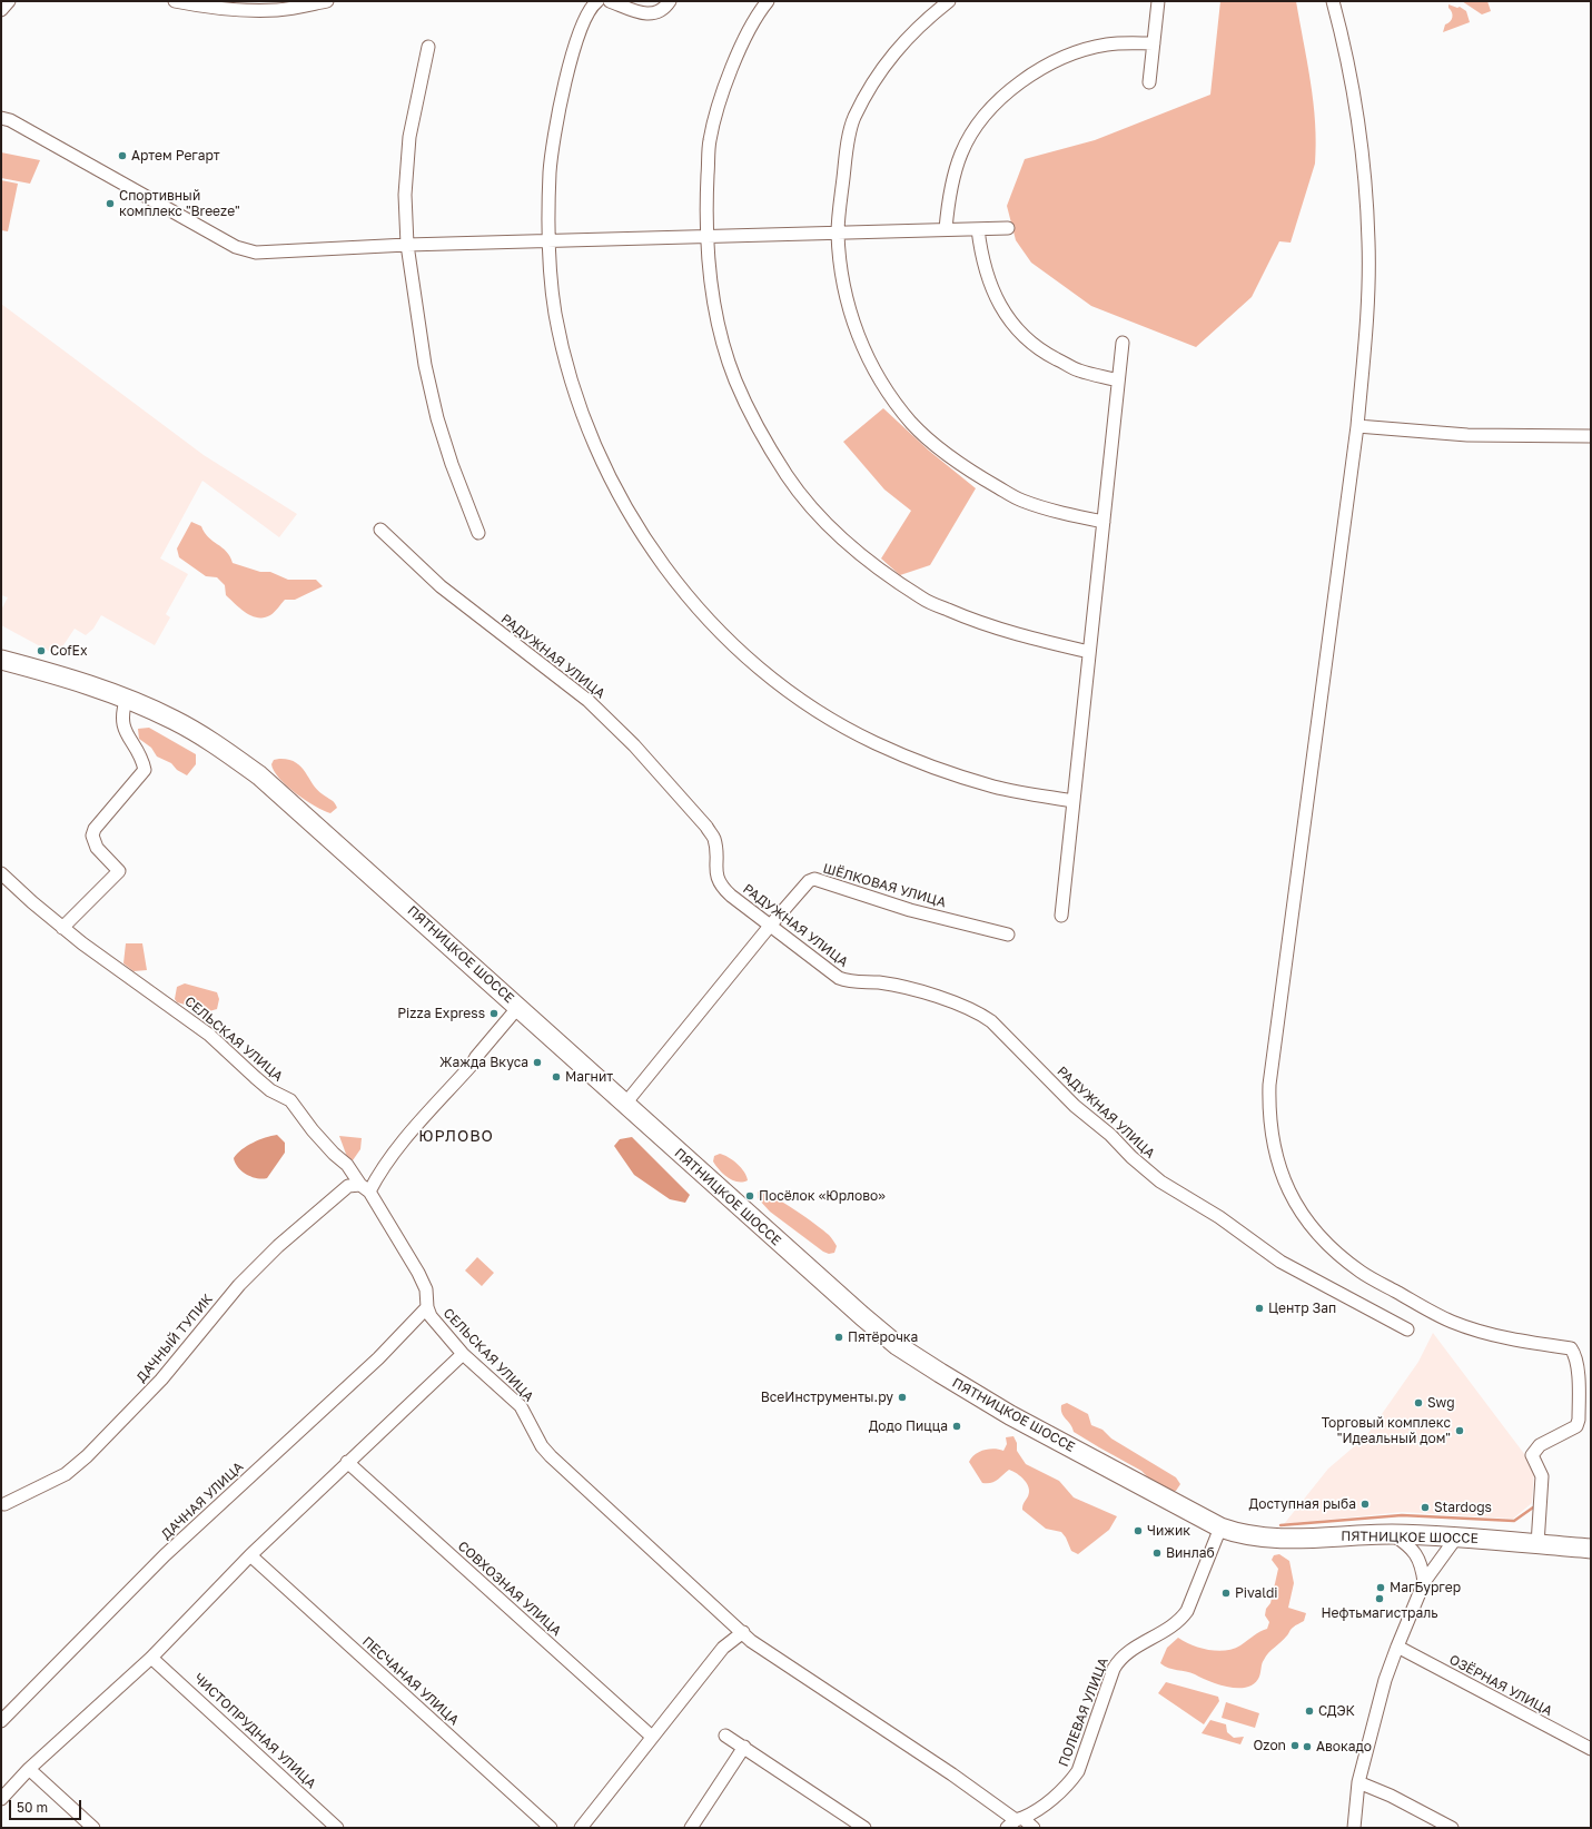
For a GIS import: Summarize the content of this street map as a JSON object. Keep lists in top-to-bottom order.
{
  "streets": {
    "main road": ["ПЯТНИЦКОЕ ШОССЕ"],
    "street": [
      "РАДУЖНАЯ УЛИЦА",
      "ШЁЛКОВАЯ УЛИЦА",
      "СЕЛЬСКАЯ УЛИЦА",
      "ДАЧНЫЙ ТУПИК",
      "ДАЧНАЯ УЛИЦА",
      "СОВХОЗНАЯ УЛИЦА",
      "ПЕСЧАНАЯ УЛИЦА",
      "ОЗЁРНАЯ УЛИЦА",
      "ПОЛЕВАЯ УЛИЦА",
      "ЧИСТОПРУДНАЯ УЛИЦА"
    ]
  },
  "crossings": [
    ["РАДУЖНАЯ УЛИЦА", "ШЁЛКОВАЯ УЛИЦА"],
    ["ШЁЛКОВАЯ УЛИЦА", "ПЯТНИЦКОЕ ШОССЕ"],
    ["ПЯТНИЦКОЕ ШОССЕ", "ПОЛЕВАЯ УЛИЦА"],
    ["СЕЛЬСКАЯ УЛИЦА", "ДАЧНЫЙ ТУПИК"],
    ["СЕЛЬСКАЯ УЛИЦА", "ДАЧНАЯ УЛИЦА"]
  ],
  "districts": ["ЮРЛОВО"],
  "places": [
    "Артем Регарт",
    "Спортивный комплекс \"Breeze\"",
    "CofEx",
    "Pizza Express",
    "Жажда Вкуса",
    "Магнит",
    "Посёлок «Юрлово»",
    "Центр Зап",
    "Пятёрочка",
    "ВсеИнструменты.ру",
    "Swg",
    "Додо Пицца",
    "Торговый комплекс \"Идеальный дом\"",
    "Доступная рыба",
    "Stardogs",
    "Чижик",
    "Винлаб",
    "МагБургер",
    "Pivaldi",
    "Нефтьмагистраль",
    "СДЭК",
    "Ozon",
    "Авокадо"
  ],
  "scale_bar": "50 m"
}
